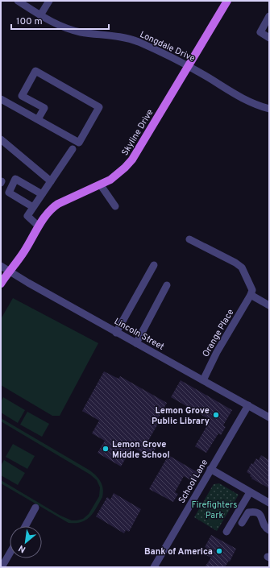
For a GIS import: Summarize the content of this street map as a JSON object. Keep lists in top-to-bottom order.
{
  "streets": {
    "main road": ["Skyline Drive"],
    "street": [
      "Longdale Drive",
      "Orange Place",
      "Lincoln Street",
      "School Lane"
    ]
  },
  "crossings": [
    ["Longdale Drive", "Skyline Drive"],
    ["Skyline Drive", "Lincoln Street"],
    ["Orange Place", "Lincoln Street"],
    ["Lincoln Street", "School Lane"]
  ],
  "parks": ["Firefighters Park"],
  "places": ["Lemon Grove Public Library", "Lemon Grove Middle School", "Bank of America"],
  "scale_bar": "100 m",
  "north": "bottom left"
}
